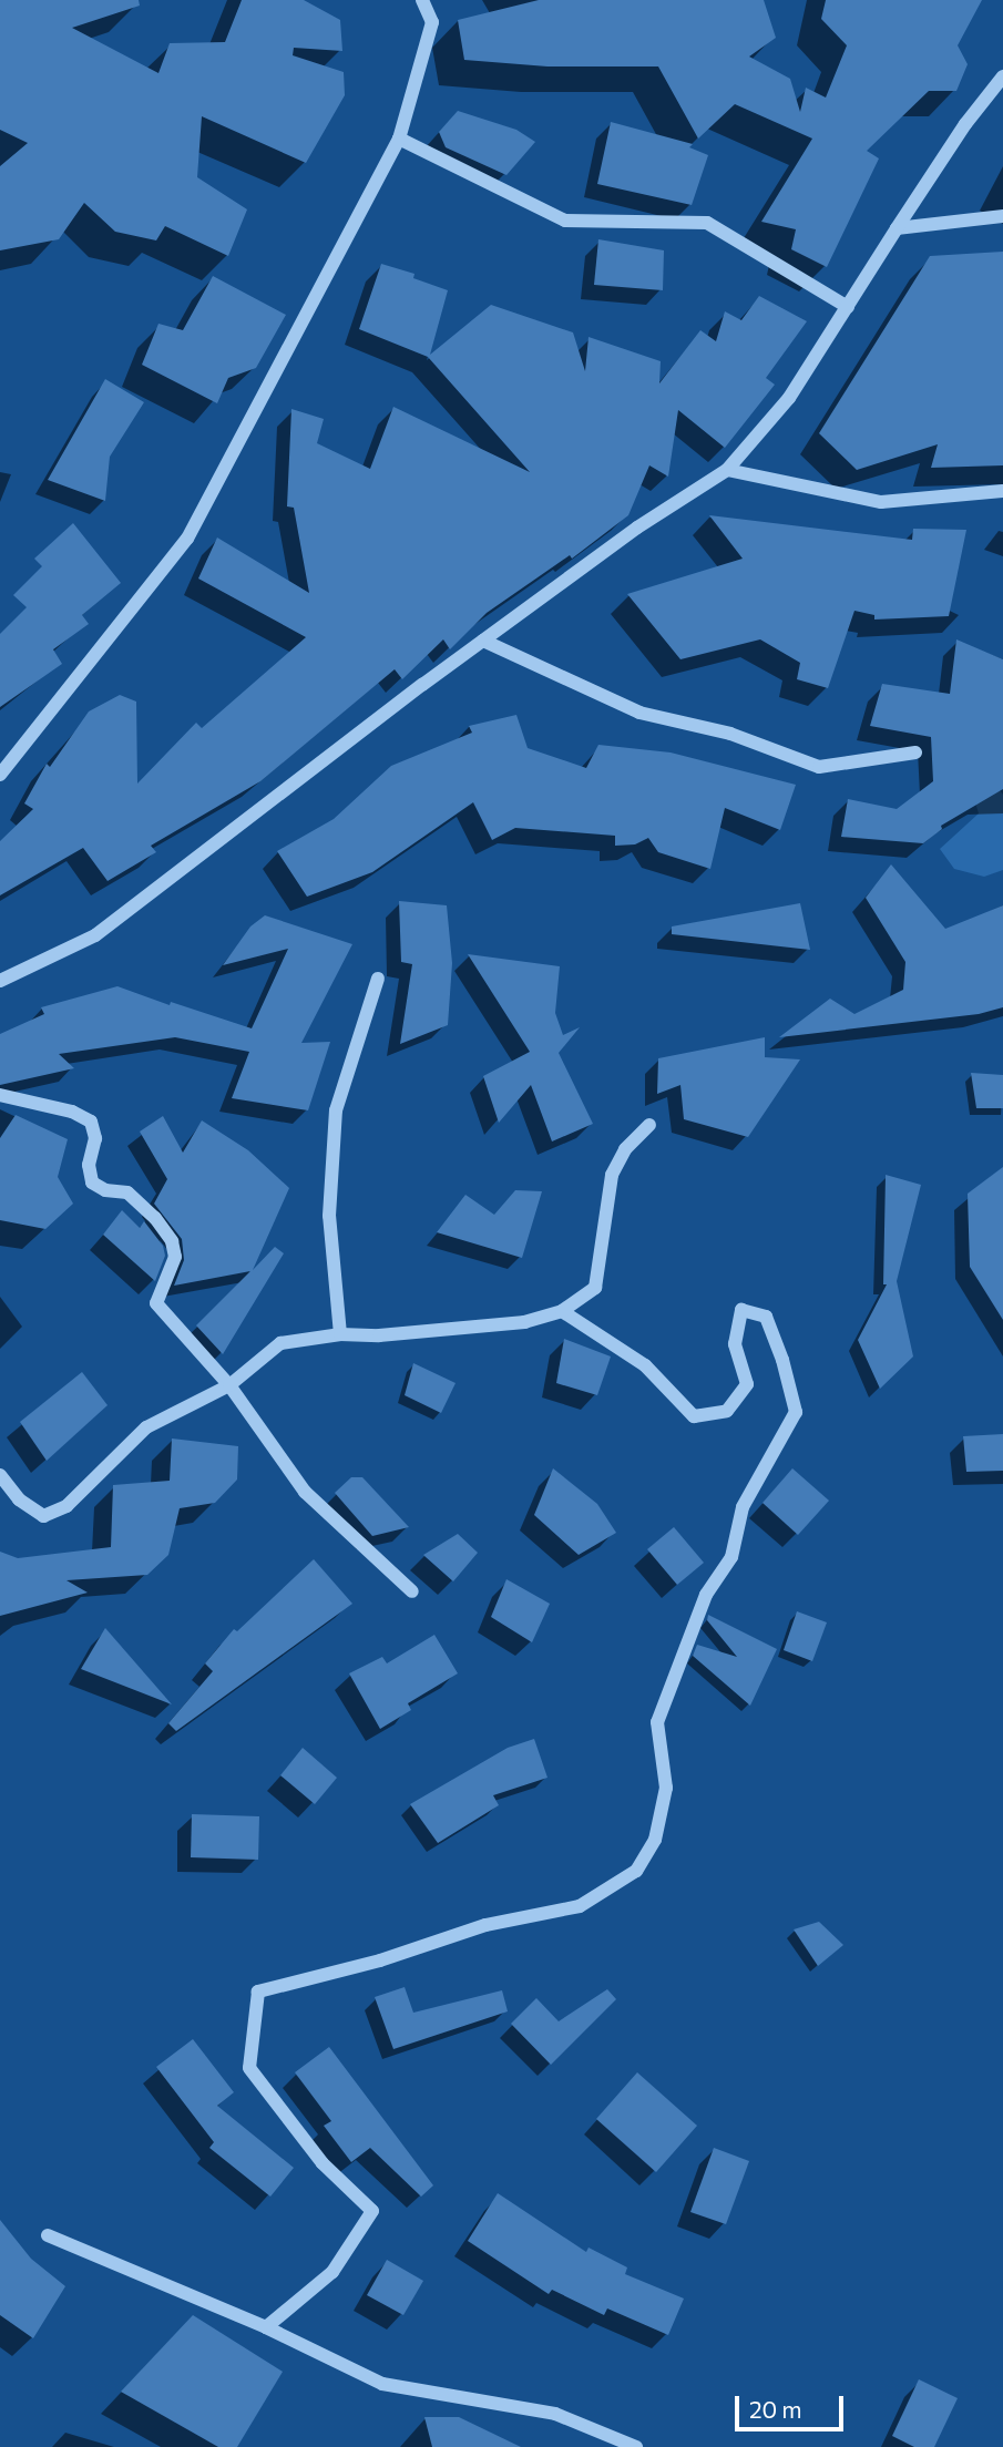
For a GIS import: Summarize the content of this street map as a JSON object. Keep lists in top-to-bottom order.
{
  "scale_bar": "20 m"
}
